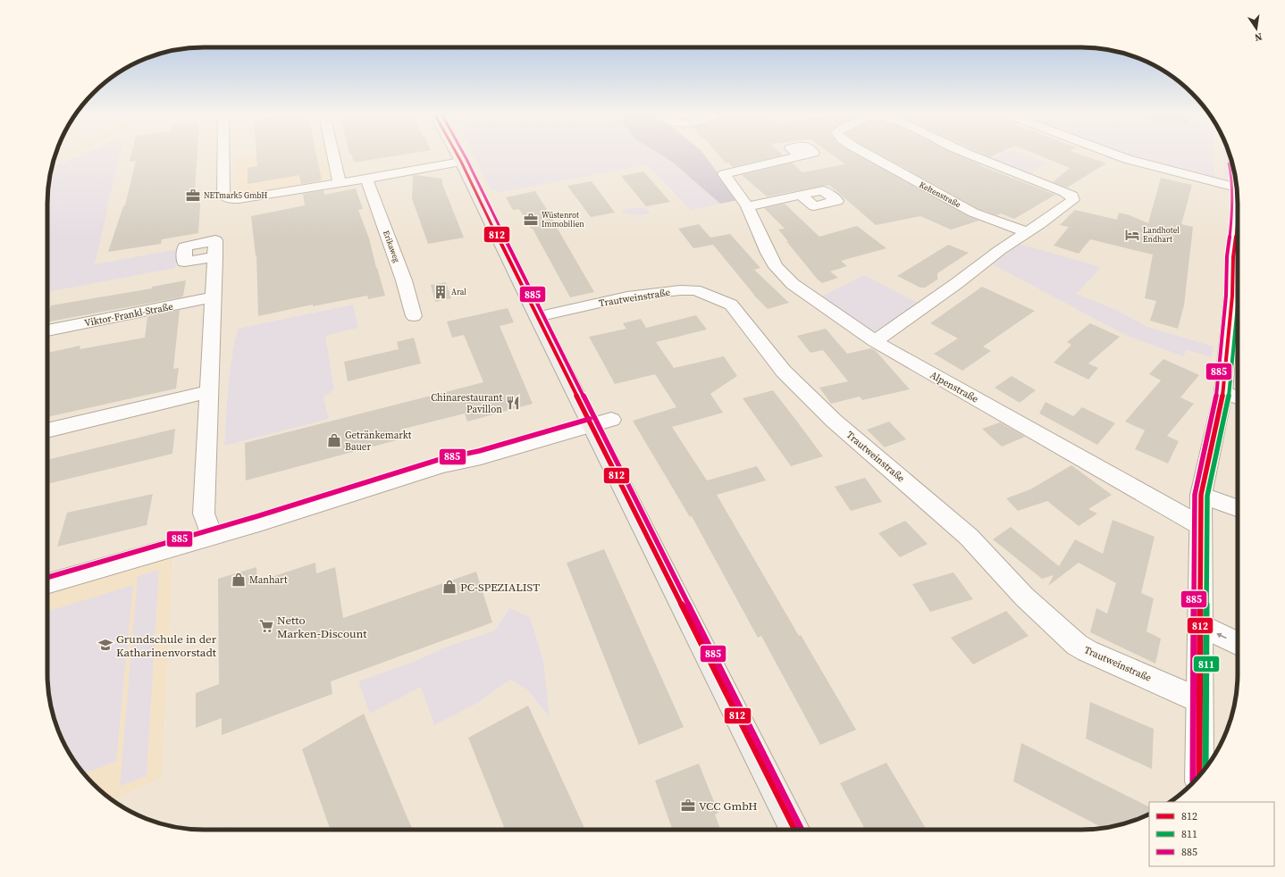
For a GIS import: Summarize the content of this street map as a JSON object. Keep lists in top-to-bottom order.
{
  "streets": {
    "street": [
      "Keltenstraße",
      "Erikaweg",
      "Trautweinstraße",
      "Viktor-Frankl-Straße",
      "Alpenstraße"
    ]
  },
  "crossings": [
    ["Keltenstraße", "Alpenstraße"]
  ],
  "places": {
    "office": ["NETmark5 GmbH", "Wüstenrot Immobilien", "VCC GmbH"],
    "hotel": ["Landhotel Endhart"],
    "building": ["Aral"],
    "restaurant": ["Chinarestaurant Pavillon"],
    "shop": ["Getränkemarkt Bauer", "Manhart", "PC-SPEZIALIST"],
    "supermarket": ["Netto Marken-Discount"],
    "school or university": ["Grundschule in der Katharinenvorstadt"]
  },
  "lines": ["transit line 812", "transit line 885", "transit line 811"],
  "legend": ["812", "811", "885"],
  "north": "bottom"
}
